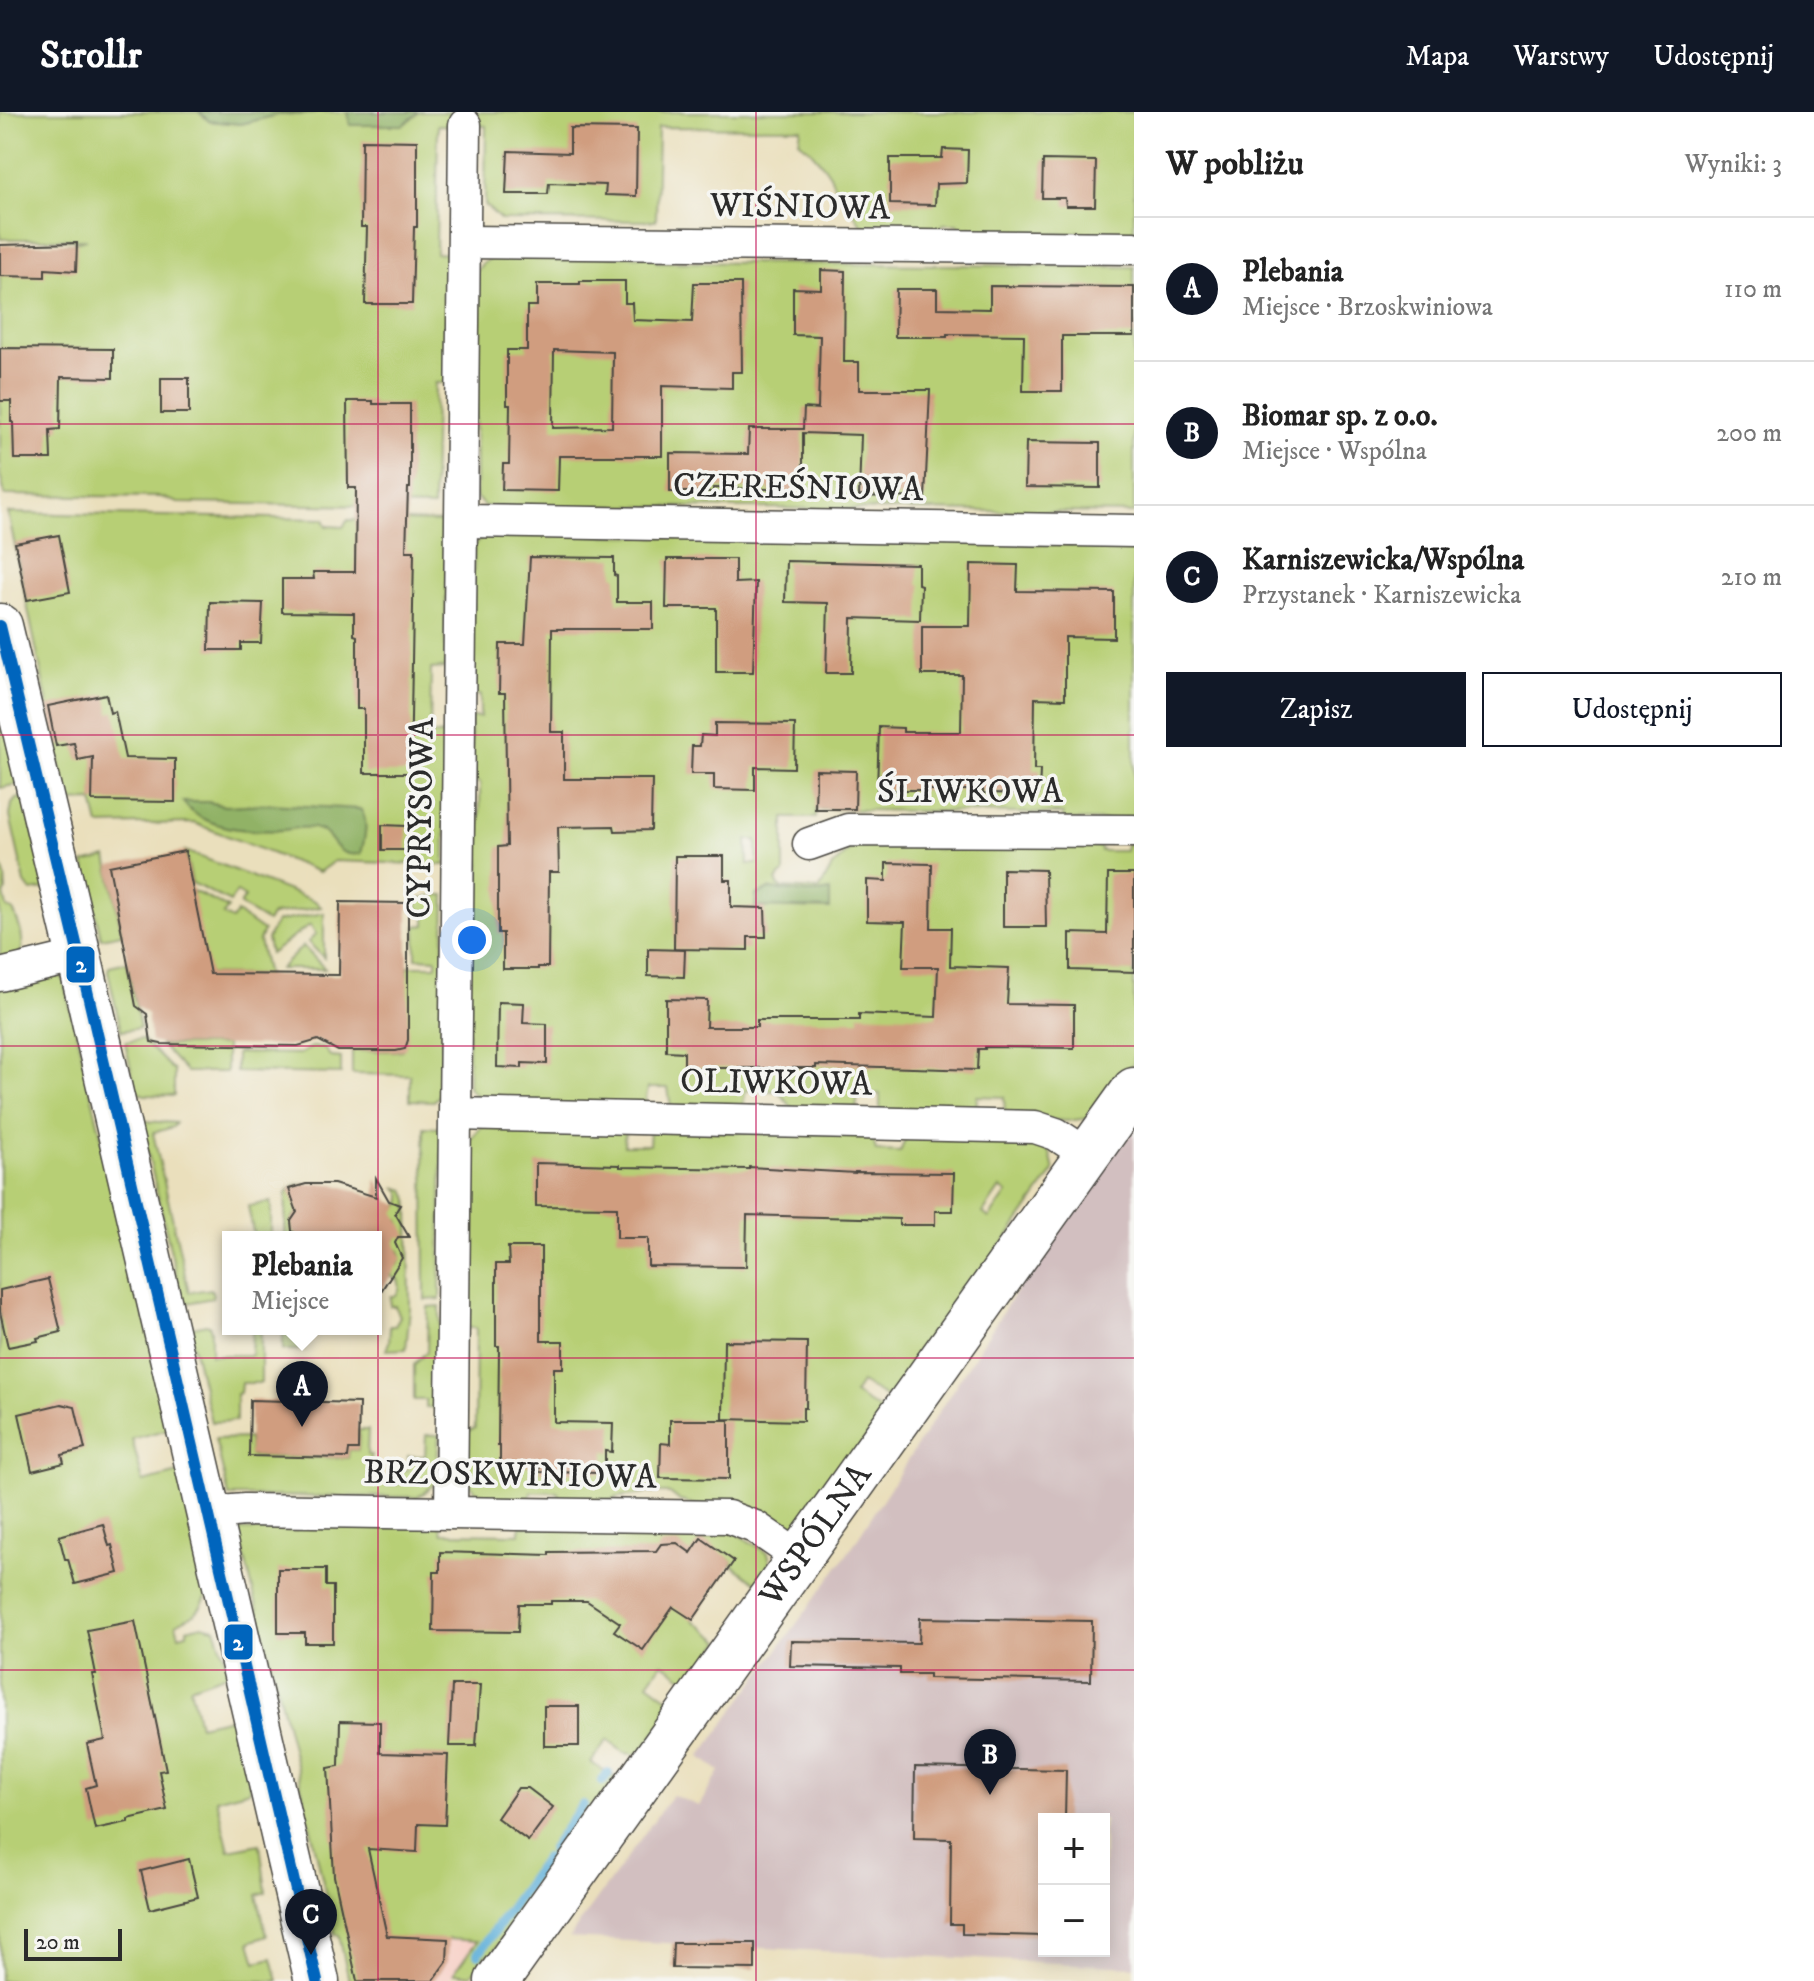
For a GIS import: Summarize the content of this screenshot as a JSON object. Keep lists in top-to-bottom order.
{
  "streets": {
    "street": [
      "WIŚNIOWA",
      "CZEREŚNIOWA",
      "ŚLIWKOWA",
      "CYPRYSOWA",
      "OLIWKOWA",
      "BRZOSKWINIOWA",
      "WSPÓLNA"
    ]
  },
  "crossings": [
    ["WIŚNIOWA", "CYPRYSOWA"],
    ["CZEREŚNIOWA", "CYPRYSOWA"],
    ["CYPRYSOWA", "OLIWKOWA"],
    ["CYPRYSOWA", "BRZOSKWINIOWA"],
    ["OLIWKOWA", "WSPÓLNA"],
    ["BRZOSKWINIOWA", "WSPÓLNA"]
  ],
  "lines": ["transit line 2"],
  "scale_bar": "20 m",
  "page": {
    "header": "Strollr",
    "nav": ["Mapa", "Warstwy", "Udostępnij"],
    "heading": ["W pobliżu", "Wyniki: 3"],
    "list": [
      {
        "mark": "A",
        "name": "Plebania",
        "note": "Miejsce · Brzoskwiniowa",
        "value": "110 m"
      },
      {
        "mark": "B",
        "name": "Biomar sp. z o.o.",
        "note": "Miejsce · Wspólna",
        "value": "200 m"
      },
      {
        "mark": "C",
        "name": "Karniszewicka/Wspólna",
        "note": "Przystanek · Karniszewicka",
        "value": "210 m"
      }
    ],
    "buttons": ["Zapisz", "Udostępnij"],
    "popup": ["Plebania", "Miejsce"],
    "pins": ["A", "B", "C"],
    "map_buttons": ["+", "−"],
    "scale": "20 m"
  }
}
